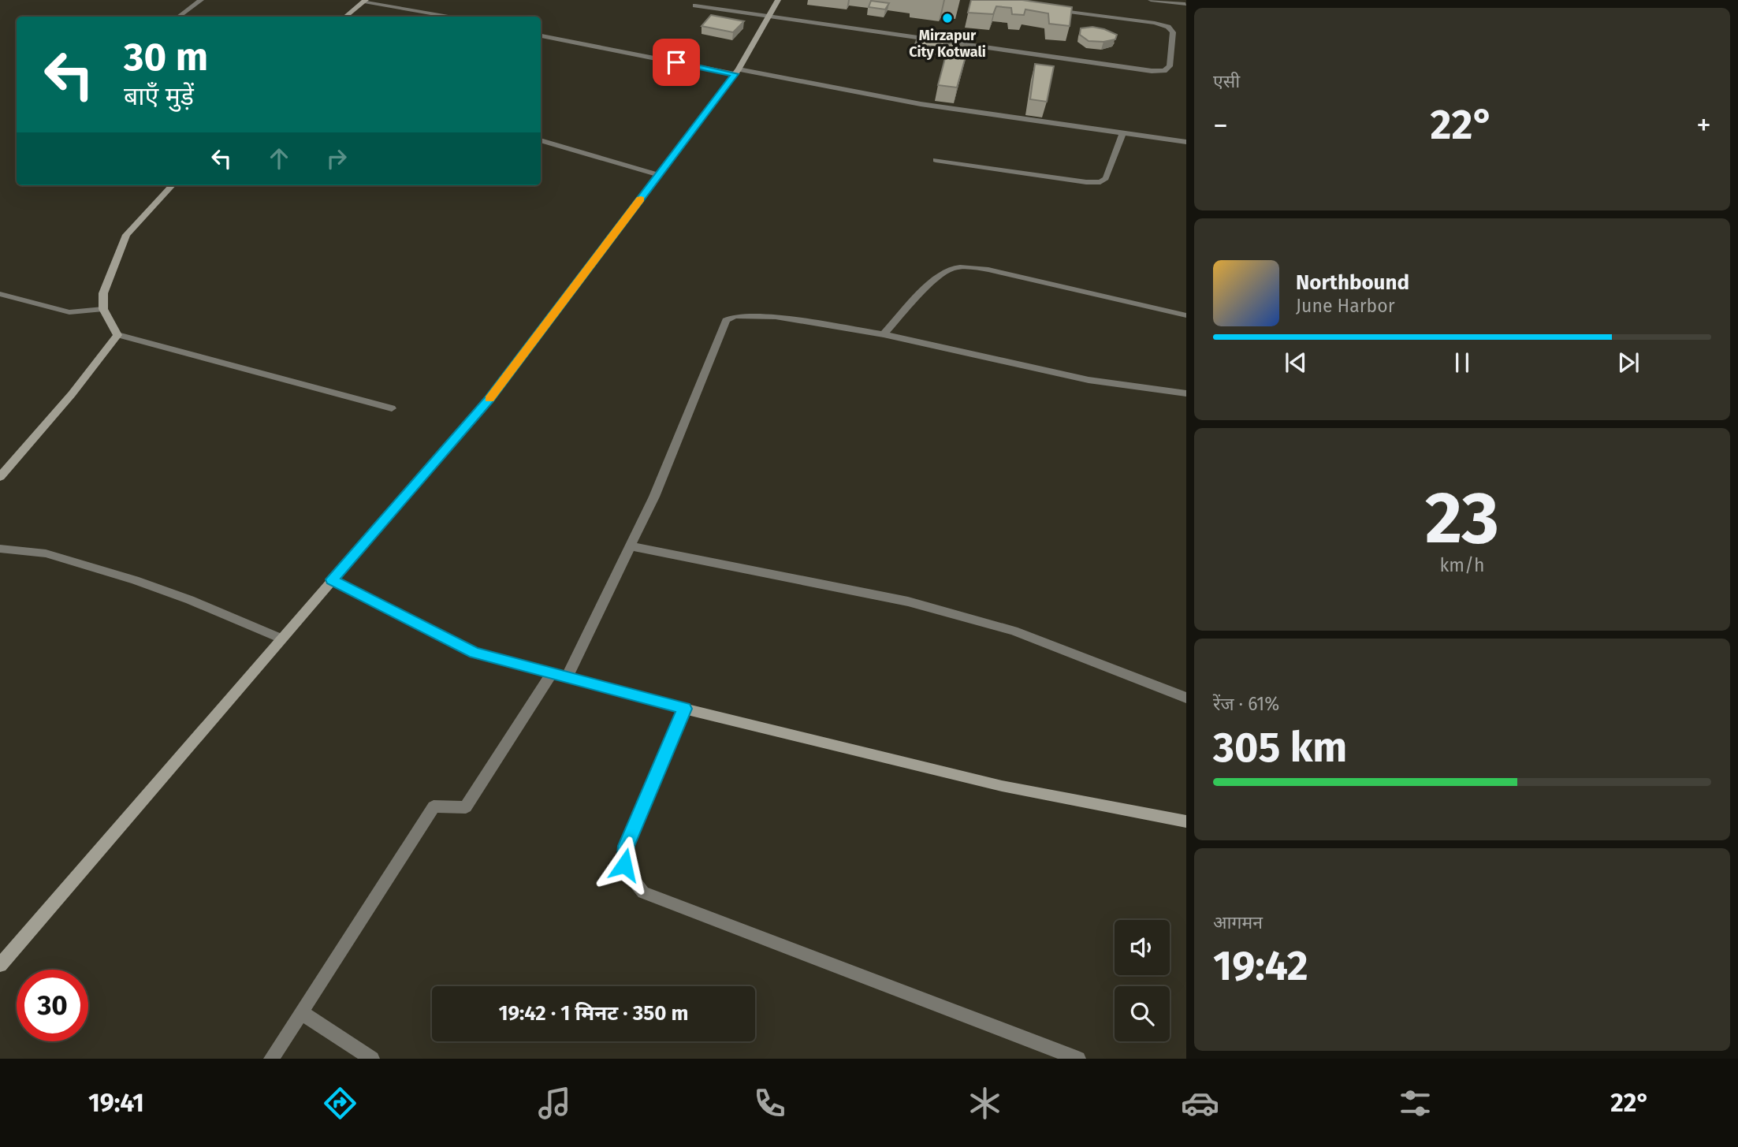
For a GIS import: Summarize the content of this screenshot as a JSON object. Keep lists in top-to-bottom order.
{
  "places": ["Mirzapur City Kotwali"],
  "page": {
    "tile": [
      "एसी",
      ["23", "km/h"],
      ["रेंज · 61%", "305 km"],
      ["आगमन", "19:42"]
    ],
    "turn": ["30 m", "बाएँ मुड़ें"],
    "heat": ["−", "22°", "+"],
    "song": ["Northbound", "June Harbor"],
    "limit": "30",
    "trip": "19:42 · 1 मिनट · 350 m",
    "tabs": ["19:41", "22°"]
  }
}
